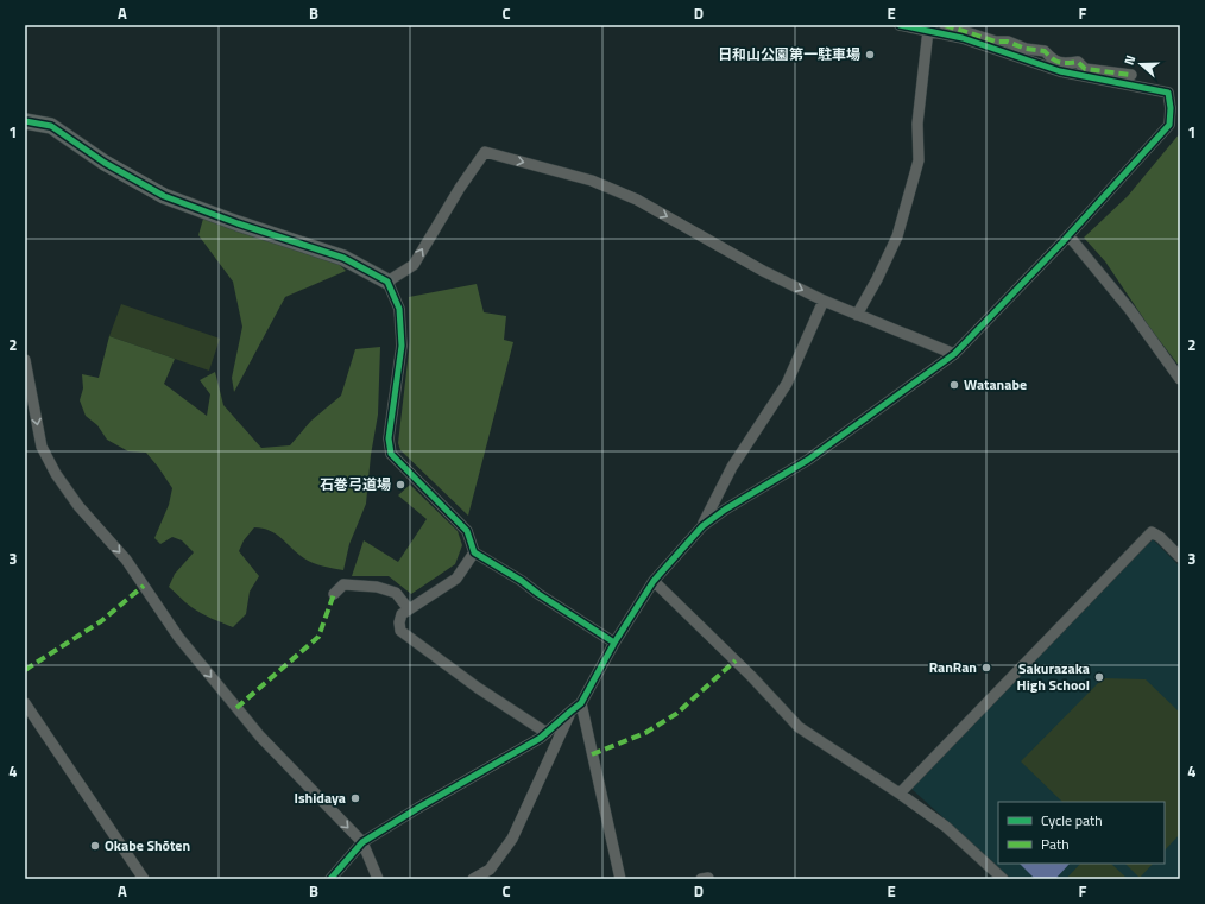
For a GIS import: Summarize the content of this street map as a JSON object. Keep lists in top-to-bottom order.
{
  "places": [
    "日和山公園第一駐車場",
    "Watanabe",
    "石巻弓道場",
    "RanRan",
    "Sakurazaka High School",
    "Ishidaya",
    "Okabe Shōten"
  ],
  "legend": ["Cycle path", "Path"],
  "north": "left",
  "grid": {
    "columns": [
      "A",
      "B",
      "C",
      "D",
      "E",
      "F"
    ],
    "rows": [
      "1",
      "2",
      "3",
      "4"
    ]
  }
}
